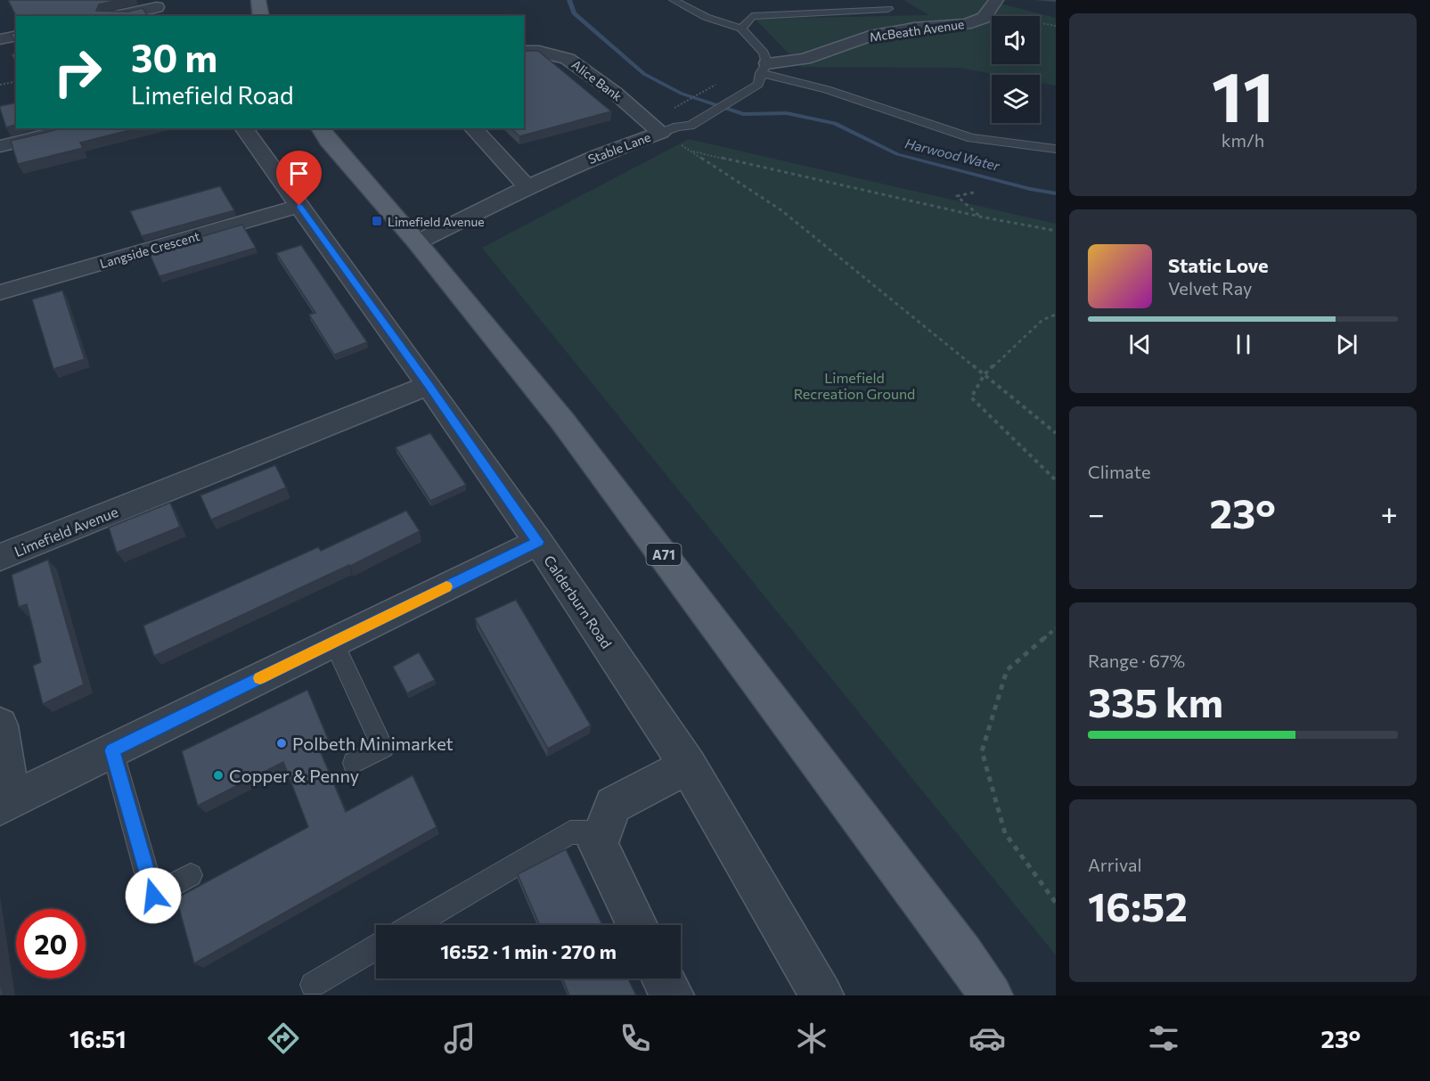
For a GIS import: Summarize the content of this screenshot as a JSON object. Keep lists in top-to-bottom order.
{
  "streets": {
    "main road": ["A71"],
    "street": [
      "McBeath Avenue",
      "Alice Bank",
      "Stable Lane",
      "Langside Crescent",
      "Limefield Avenue",
      "Calderburn Road"
    ]
  },
  "crossings": [
    ["McBeath Avenue", "Stable Lane"],
    ["Alice Bank", "Stable Lane"],
    ["Stable Lane", "A71"],
    ["Langside Crescent", "Calderburn Road"],
    ["Limefield Avenue", "Calderburn Road"]
  ],
  "water": ["Harwood Water"],
  "parks": ["Limefield Recreation Ground"],
  "places": {
    "transit": ["Limefield Avenue"],
    "other": ["Polbeth Minimarket", "Copper & Penny"]
  },
  "page": {
    "tile": [
      ["11", "km/h"],
      "Climate",
      ["Range · 67%", "335 km"],
      ["Arrival", "16:52"]
    ],
    "turn": ["30 m", "Limefield Road"],
    "song": ["Static Love", "Velvet Ray"],
    "heat": ["−", "23°", "+"],
    "limit": "20",
    "trip": "16:52 · 1 min · 270 m",
    "tabs": ["16:51", "23°"]
  }
}
